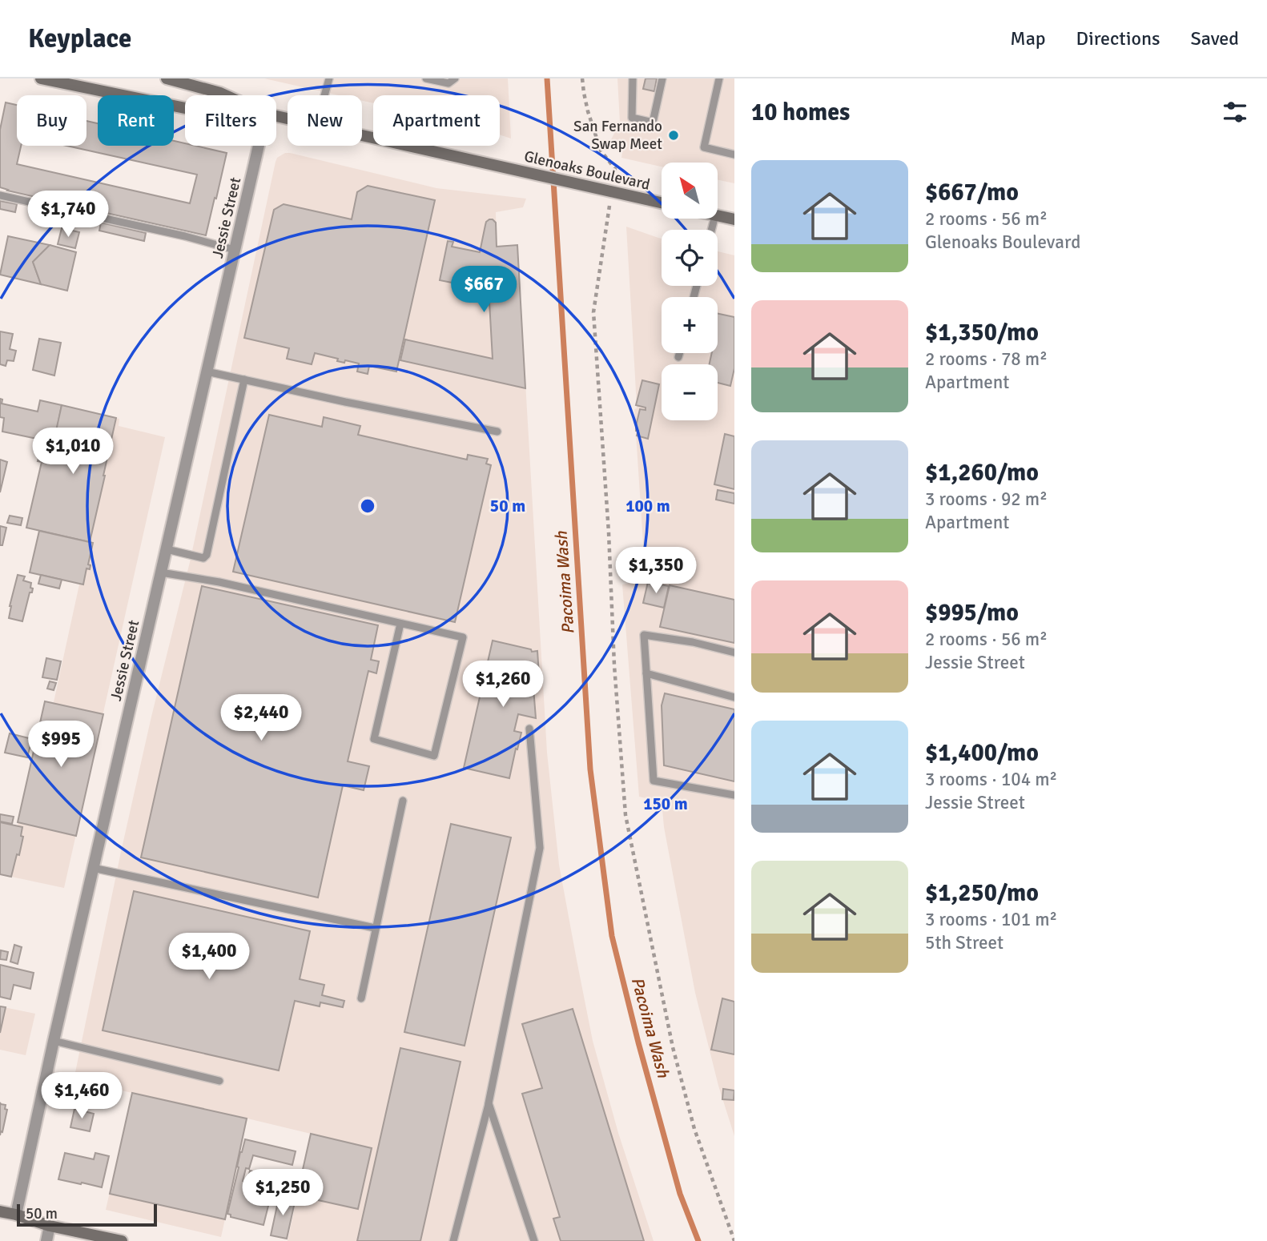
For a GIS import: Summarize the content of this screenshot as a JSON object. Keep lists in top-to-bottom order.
{
  "streets": {
    "main road": ["Glenoaks Boulevard"],
    "street": ["Jessie Street"]
  },
  "water": ["Pacoima Wash"],
  "places": ["San Fernando Swap Meet"],
  "scale_bar": "50 m",
  "north": "top left",
  "page": {
    "header": "Keyplace",
    "nav": ["Map", "Directions", "Saved"],
    "heading": "10 homes",
    "chip": [
      "Buy",
      "Rent",
      "Filters",
      "New",
      "Apartment"
    ],
    "list": [
      {
        "name": "$667/mo",
        "note": "2 rooms · 56 m² · Glenoaks Boulevard"
      },
      {
        "name": "$1,350/mo",
        "note": "2 rooms · 78 m² · Apartment"
      },
      {
        "name": "$1,260/mo",
        "note": "3 rooms · 92 m² · Apartment"
      },
      {
        "name": "$995/mo",
        "note": "2 rooms · 56 m² · Jessie Street"
      },
      {
        "name": "$1,400/mo",
        "note": "3 rooms · 104 m² · Jessie Street"
      },
      {
        "name": "$1,250/mo",
        "note": "3 rooms · 101 m² · 5th Street"
      }
    ],
    "map_buttons": ["+", "−"],
    "price": [
      "$1,740",
      "$667",
      "$1,010",
      "$1,350",
      "$1,260",
      "$2,440",
      "$995",
      "$1,400",
      "$1,460",
      "$1,250"
    ],
    "scale": "50 m"
  },
  "rings": ["50 m", "100 m", "150 m"]
}
